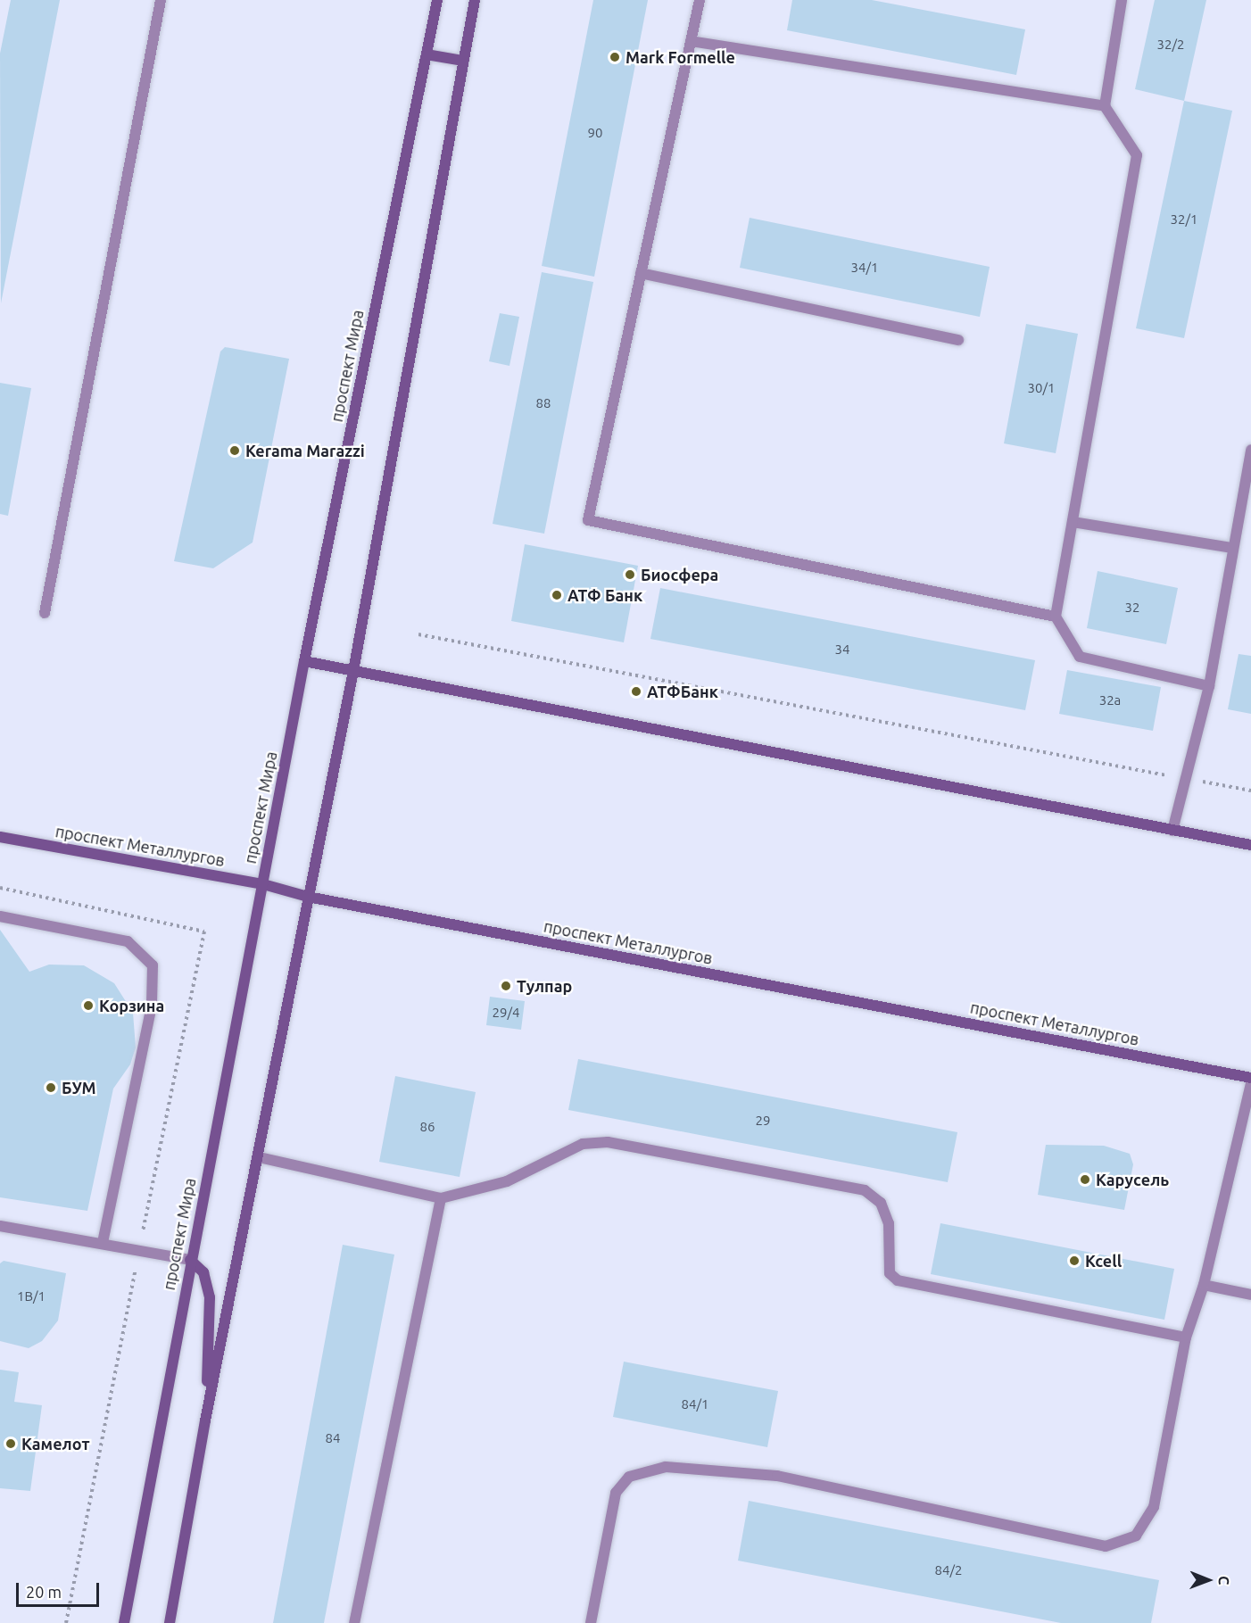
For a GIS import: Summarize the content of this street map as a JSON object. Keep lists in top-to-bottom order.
{
  "streets": {
    "main road": ["проспект Мира", "проспект Металлургов"]
  },
  "crossings": [
    ["проспект Мира", "проспект Металлургов"]
  ],
  "places": [
    "Mark Formelle",
    "Kerama Marazzi",
    "Биосфера",
    "АТФ Банк",
    "АТФБанк",
    "Тулпар",
    "Корзина",
    "БУМ",
    "Карусель",
    "Kcell",
    "Камелот"
  ],
  "house_numbers": [
    "32/2",
    "90",
    "32/1",
    "34/1",
    "30/1",
    "88",
    "32",
    "34",
    "32а",
    "29/4",
    "29",
    "86",
    "1В/1",
    "84/1",
    "84",
    "84/2"
  ],
  "scale_bar": "20 m",
  "north": "right"
}
